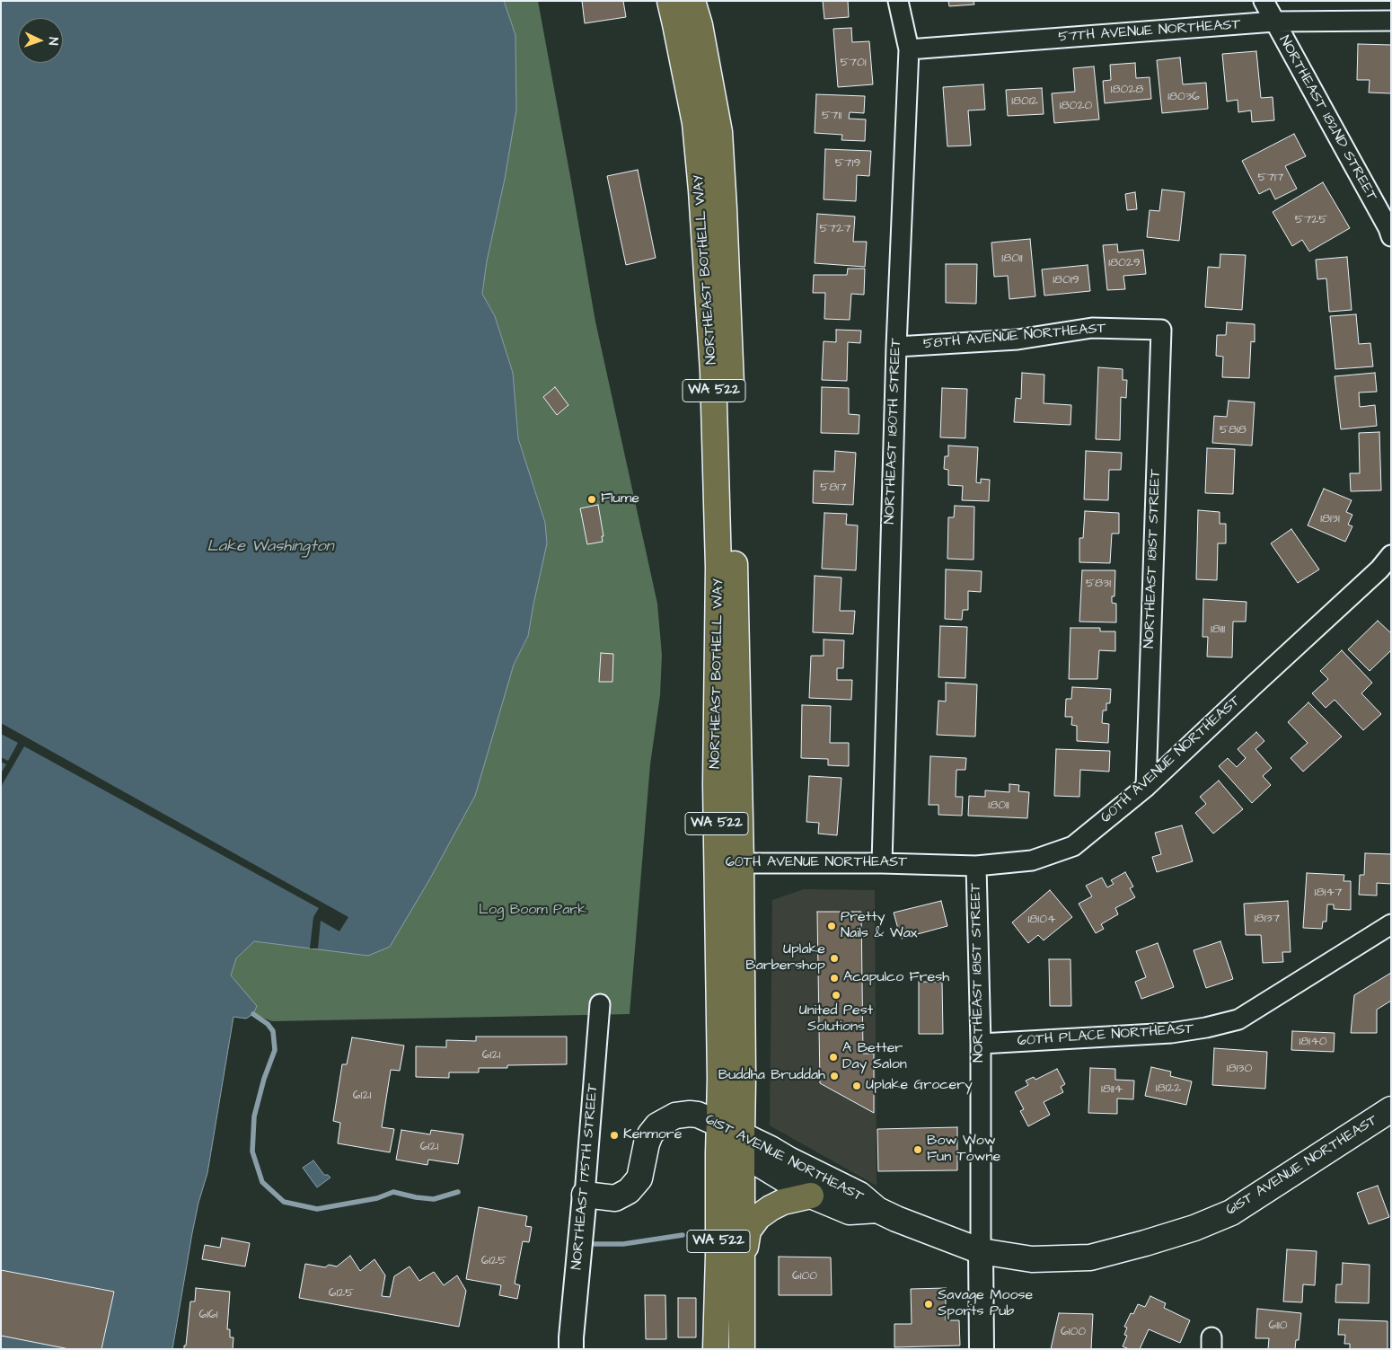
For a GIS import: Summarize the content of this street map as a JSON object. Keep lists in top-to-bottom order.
{
  "streets": {
    "main road": ["NORTHEAST BOTHELL WAY", "WA 522", "61ST AVENUE NORTHEAST"],
    "street": [
      "57TH AVENUE NORTHEAST",
      "NORTHEAST 182ND STREET",
      "58TH AVENUE NORTHEAST",
      "NORTHEAST 180TH STREET",
      "NORTHEAST 181ST STREET",
      "60TH AVENUE NORTHEAST",
      "60TH PLACE NORTHEAST",
      "NORTHEAST 175TH STREET"
    ]
  },
  "crossings": [
    ["57TH AVENUE NORTHEAST", "NORTHEAST 182ND STREET"],
    ["57TH AVENUE NORTHEAST", "NORTHEAST 180TH STREET"],
    ["NORTHEAST BOTHELL WAY", "60TH AVENUE NORTHEAST"],
    ["NORTHEAST BOTHELL WAY", "61ST AVENUE NORTHEAST"],
    ["58TH AVENUE NORTHEAST", "NORTHEAST 180TH STREET"],
    ["58TH AVENUE NORTHEAST", "NORTHEAST 181ST STREET"],
    ["NORTHEAST 180TH STREET", "60TH AVENUE NORTHEAST"],
    ["NORTHEAST 181ST STREET", "60TH AVENUE NORTHEAST"],
    ["NORTHEAST 181ST STREET", "60TH PLACE NORTHEAST"],
    ["NORTHEAST 181ST STREET", "61ST AVENUE NORTHEAST"],
    ["61ST AVENUE NORTHEAST", "NORTHEAST 175TH STREET"]
  ],
  "water": ["Lake Washington"],
  "parks": ["Log Boom Park"],
  "places": [
    "Flume",
    "Pretty Nails & Wax",
    "Uplake Barbershop",
    "Acapulco Fresh",
    "United Pest Solutions",
    "A Better Day Salon",
    "Buddha Bruddah",
    "Uplake Grocery",
    "Kenmore",
    "Bow Wow Fun Towne",
    "Savage Moose Sports Pub"
  ],
  "house_numbers": [
    "5701",
    "18028",
    "18036",
    "18012",
    "18020",
    "5711",
    "5719",
    "5717",
    "5725",
    "5727",
    "18011",
    "18029",
    "18019",
    "5818",
    "5817",
    "18131",
    "5831",
    "18111",
    "18011",
    "18147",
    "18137",
    "18104",
    "18140",
    "6121",
    "18130",
    "18122",
    "18114",
    "6121",
    "6121",
    "6125",
    "6100",
    "6125",
    "6161",
    "6110",
    "6100"
  ],
  "north": "right"
}
